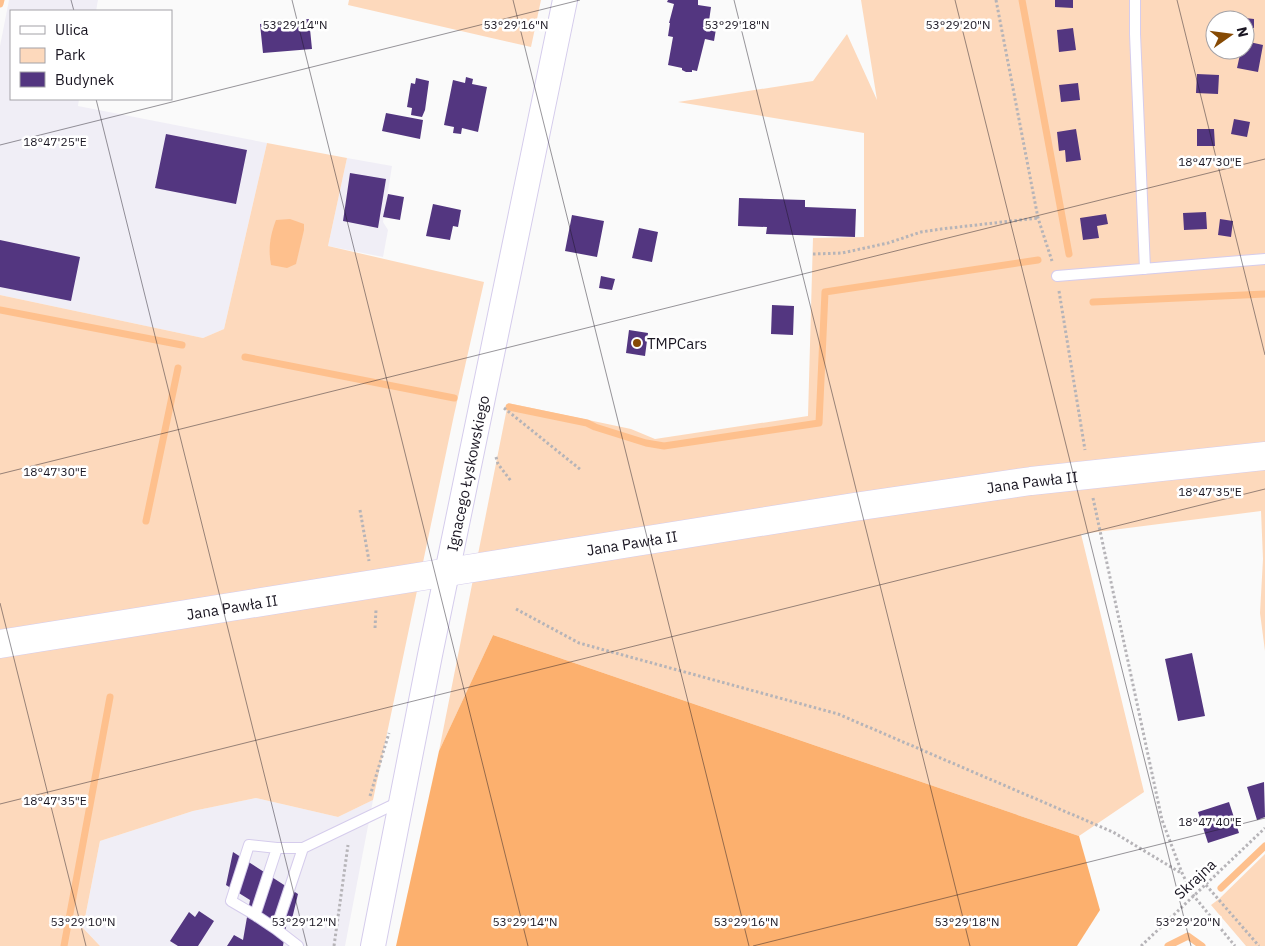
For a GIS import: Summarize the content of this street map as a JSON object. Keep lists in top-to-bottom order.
{
  "streets": {
    "main road": ["Jana Pawła II"],
    "street": ["Ignacego Łyskowskiego"],
    "path": ["Skrajna"]
  },
  "crossings": [
    ["Ignacego Łyskowskiego", "Jana Pawła II"]
  ],
  "places": ["TMPCars"],
  "legend": ["Ulica", "Park", "Budynek"],
  "north": "right",
  "coordinates": [
    "53°29'14\"N",
    "53°29'16\"N",
    "53°29'18\"N",
    "53°29'20\"N",
    "18°47'25\"E",
    "18°47'30\"E",
    "18°47'35\"E",
    "18°47'40\"E",
    "53°29'10\"N",
    "53°29'12\"N"
  ]
}
